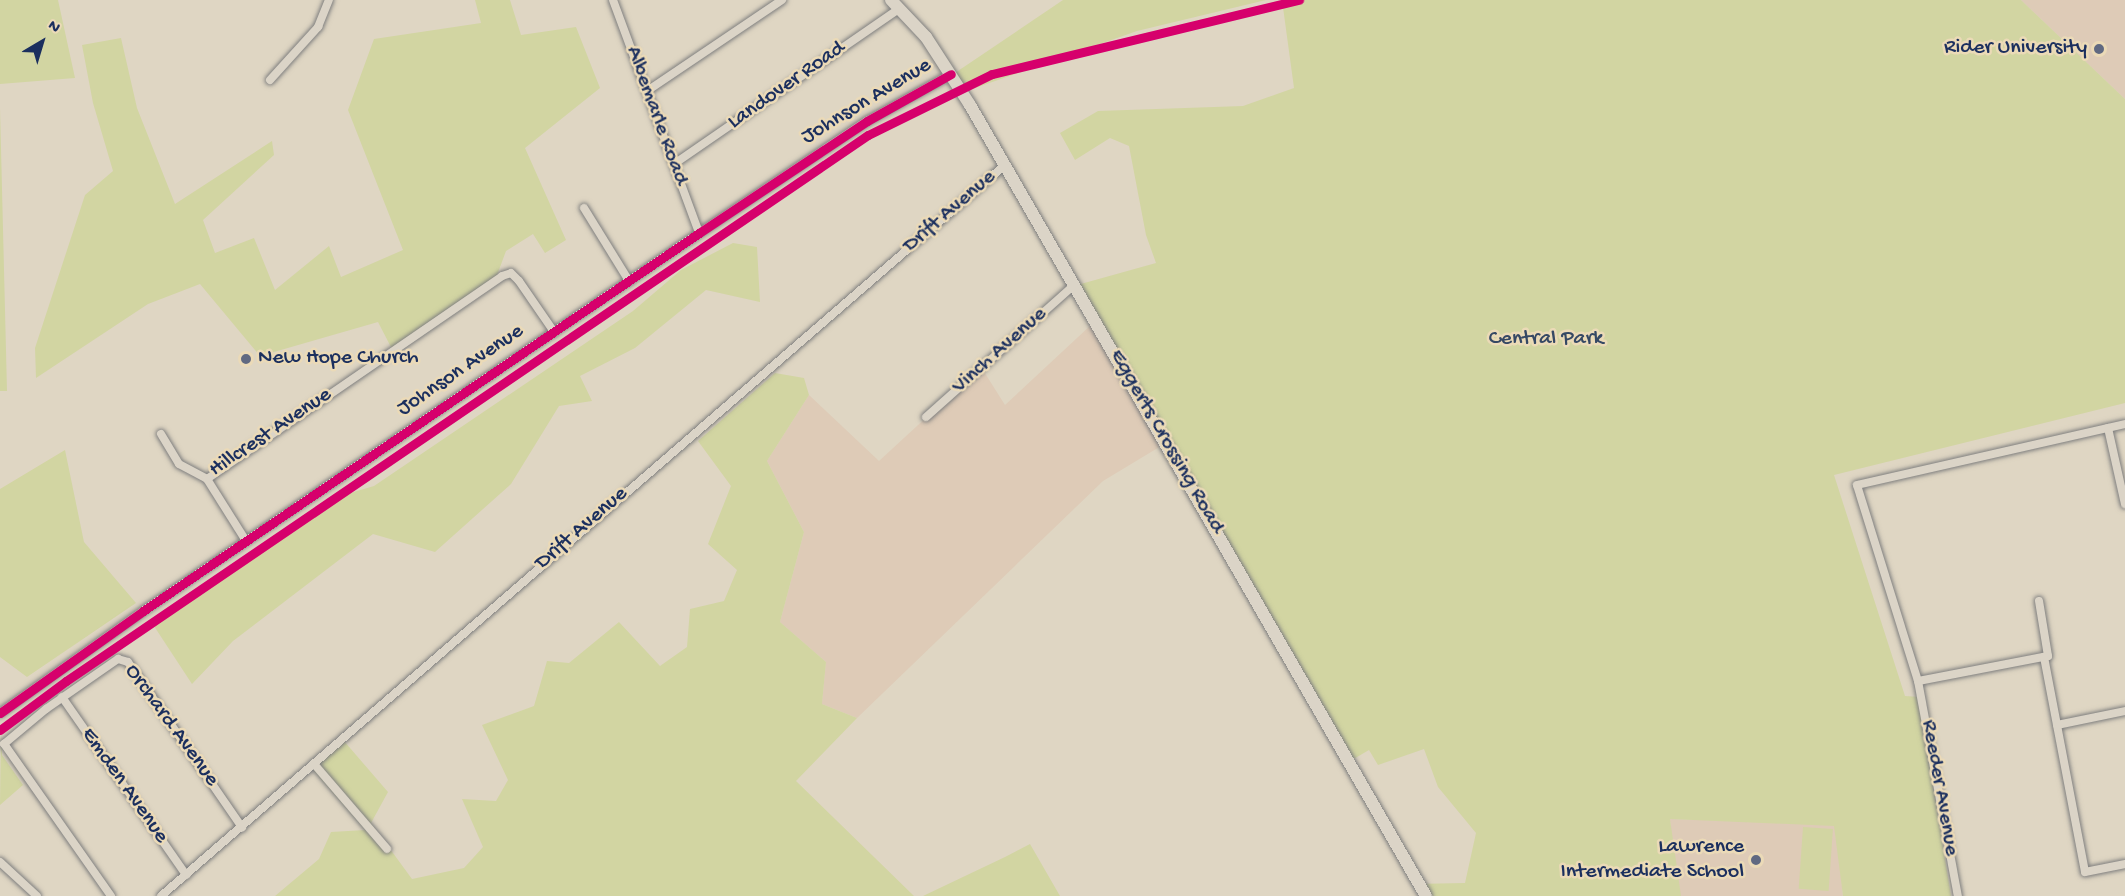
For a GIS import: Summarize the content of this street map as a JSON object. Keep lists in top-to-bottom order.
{
  "streets": {
    "street": [
      "Landover Road",
      "Johnson Avenue",
      "Albemarle Road",
      "Drift Avenue",
      "Vinch Avenue",
      "Hillcrest Avenue",
      "Eggerts Crossing Road",
      "Orchard Avenue",
      "Emden Avenue",
      "Reeder Avenue"
    ]
  },
  "crossings": [
    ["Landover Road", "Albemarle Road"],
    ["Landover Road", "Eggerts Crossing Road"],
    ["Johnson Avenue", "Albemarle Road"],
    ["Johnson Avenue", "Hillcrest Avenue"],
    ["Johnson Avenue", "Eggerts Crossing Road"],
    ["Drift Avenue", "Eggerts Crossing Road"],
    ["Drift Avenue", "Orchard Avenue"],
    ["Drift Avenue", "Emden Avenue"],
    ["Vinch Avenue", "Eggerts Crossing Road"],
    ["Orchard Avenue", "Emden Avenue"]
  ],
  "parks": ["Central Park"],
  "places": ["Rider University", "New Hope Church", "Lawrence Intermediate School"],
  "north": "top right"
}
